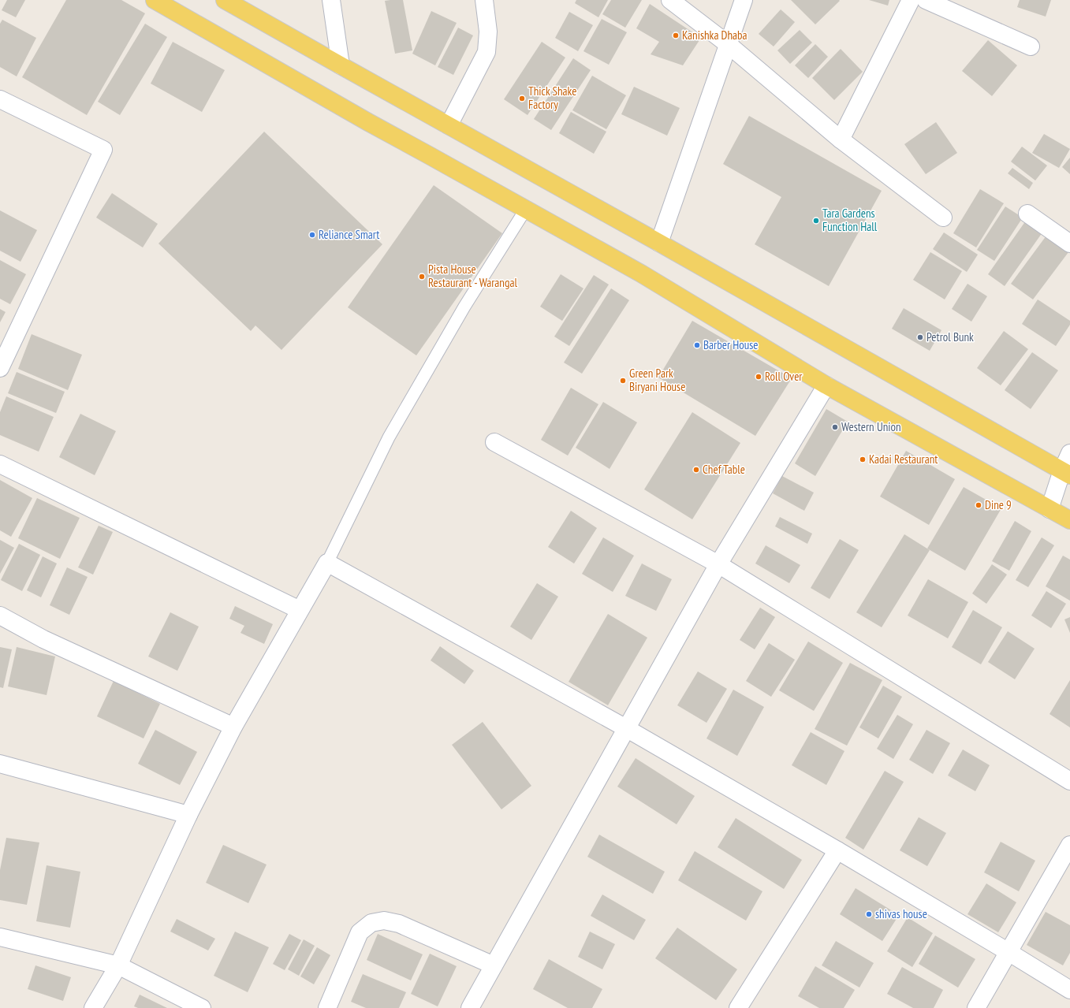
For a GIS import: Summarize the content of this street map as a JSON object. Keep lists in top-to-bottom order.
{
  "places": [
    "Kanishka Dhaba",
    "Thick Shake Factory",
    "Tara Gardens Function Hall",
    "Reliance Smart",
    "Pista House Restaurant - Warangal",
    "Petrol Bunk",
    "Barber House",
    "Roll Over",
    "Green Park Biryani House",
    "Western Union",
    "Kadai Restaurant",
    "Chef Table",
    "Dine 9",
    "shivas house"
  ]
}
